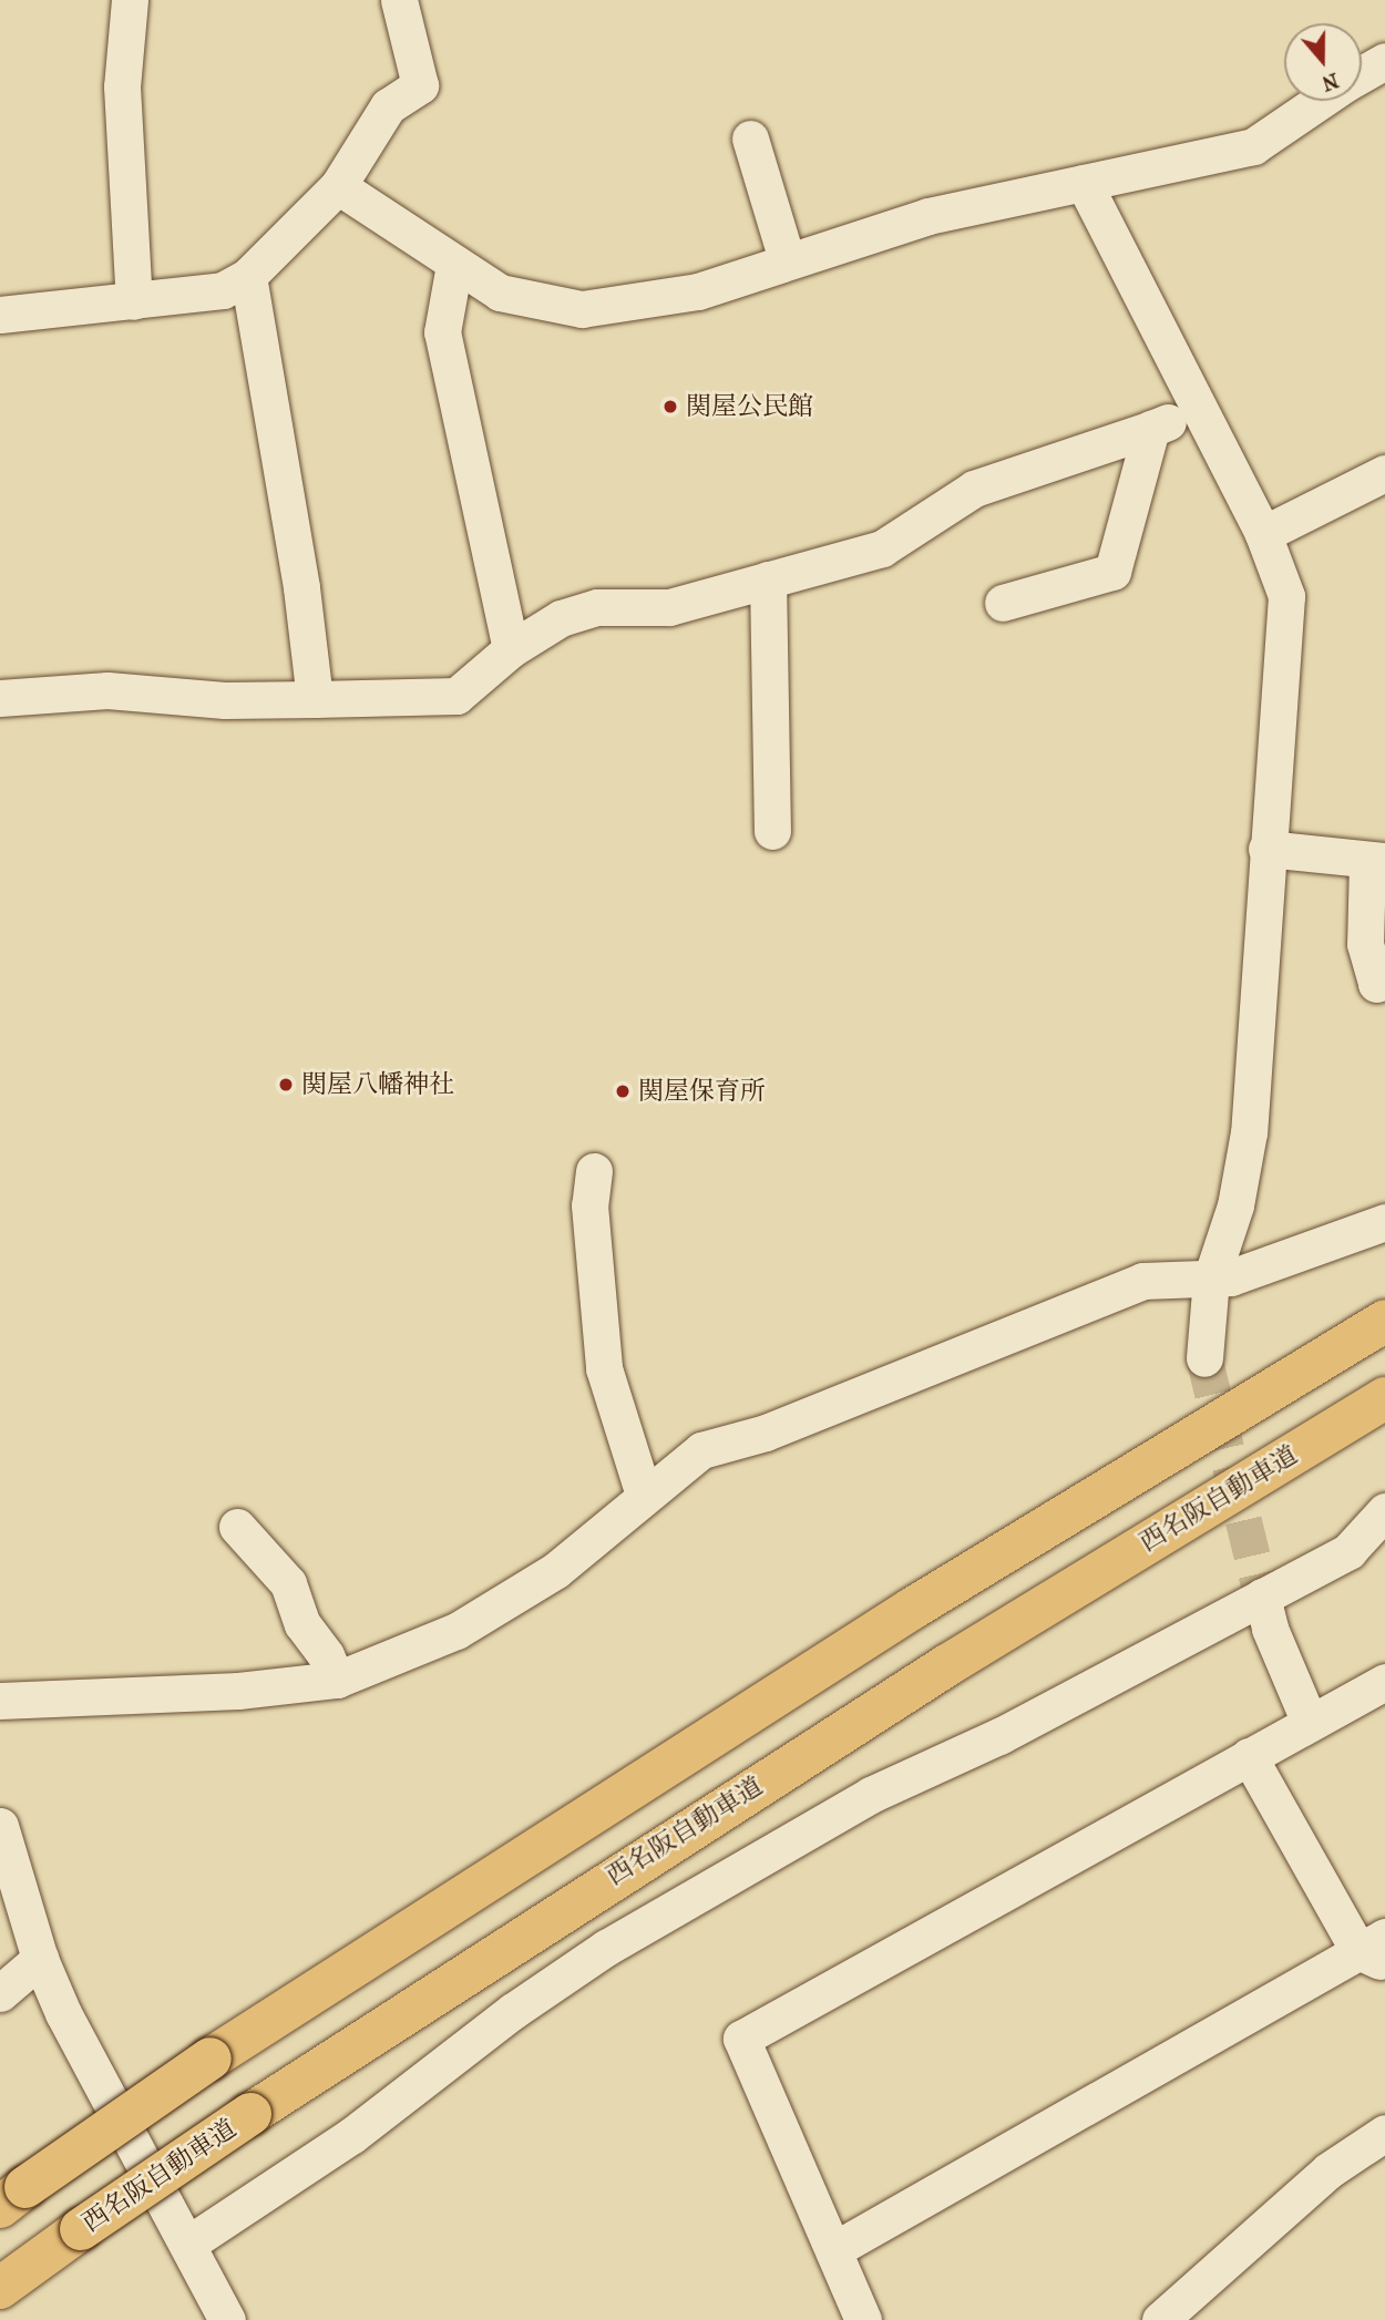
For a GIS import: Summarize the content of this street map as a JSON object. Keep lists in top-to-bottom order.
{
  "streets": {
    "highway": ["西名阪自動車道"]
  },
  "places": ["関屋公民館", "関屋八幡神社", "関屋保育所"],
  "north": "bottom"
}
